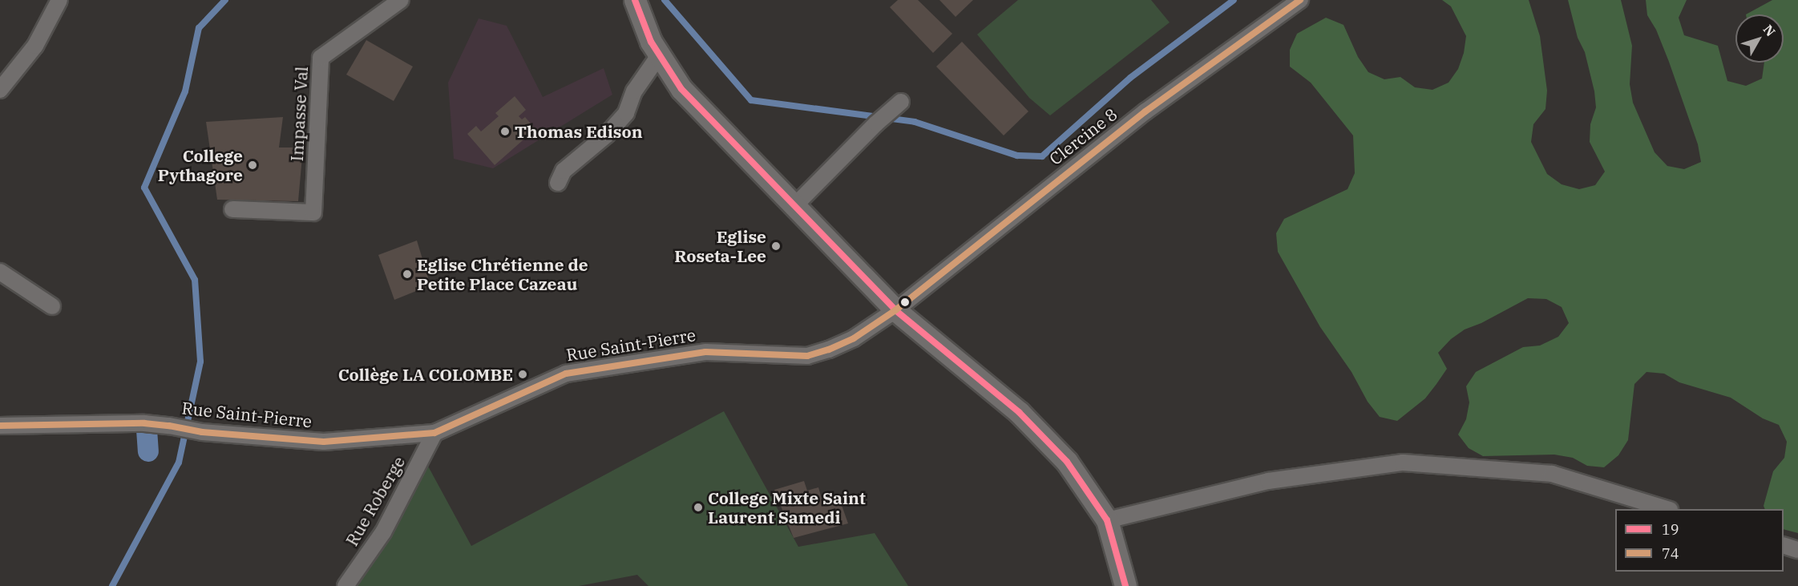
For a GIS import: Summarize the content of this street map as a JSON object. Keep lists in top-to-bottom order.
{
  "streets": {
    "street": [
      "Impasse Val",
      "Clercine 8",
      "Rue Saint-Pierre",
      "Rue Roberge"
    ]
  },
  "crossings": [
    ["Clercine 8", "Rue Saint-Pierre"],
    ["Rue Saint-Pierre", "Rue Roberge"]
  ],
  "places": [
    "Thomas Edison",
    "College Pythagore",
    "Eglise Roseta-Lee",
    "Eglise Chrétienne de Petite Place Cazeau",
    "Collège LA COLOMBE",
    "College Mixte Saint Laurent Samedi"
  ],
  "lines": ["transit line 19", "transit line 74"],
  "legend": ["19", "74"],
  "north": "top right"
}
